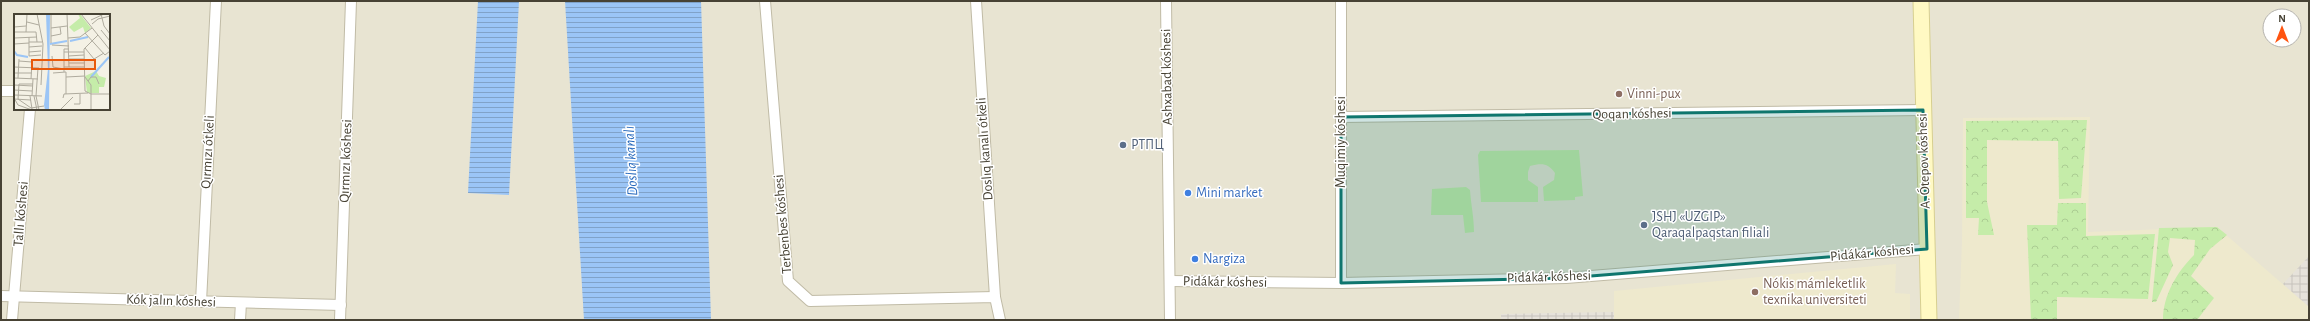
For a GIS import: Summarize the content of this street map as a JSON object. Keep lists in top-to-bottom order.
{
  "streets": {
    "main road": ["A. Ótepov kóshesi"],
    "street": [
      "Ashxabad kóshesi",
      "Qoqan kóshesi",
      "Muqimiy kóshesi",
      "Doslıq kanalı ótkeli",
      "Qırmızı ótkeli",
      "Qırmızı kóshesi",
      "Tallı kóshesi",
      "Terbenbes kóshesi",
      "Pidákár kóshesi",
      "Kók jalın kóshesi"
    ]
  },
  "crossings": [
    ["Ashxabad kóshesi", "Pidákár kóshesi"],
    ["Qoqan kóshesi", "Muqimiy kóshesi"],
    ["Qoqan kóshesi", "A. Ótepov kóshesi"],
    ["Muqimiy kóshesi", "Pidákár kóshesi"],
    ["Doslıq kanalı ótkeli", "Terbenbes kóshesi"],
    ["Qırmızı ótkeli", "Kók jalın kóshesi"],
    ["Qırmızı kóshesi", "Kók jalın kóshesi"],
    ["A. Ótepov kóshesi", "Pidákár kóshesi"],
    ["Tallı kóshesi", "Kók jalın kóshesi"]
  ],
  "water": ["Doslıq kanalı"],
  "places": [
    "Vinni-pux",
    "РТПЦ",
    "Mini market",
    "JSHJ «UZGIP» Qaraqalpaqstan filiali",
    "Nargiza",
    "Nókis mámleketlik texnika universiteti"
  ],
  "north": "top"
}
